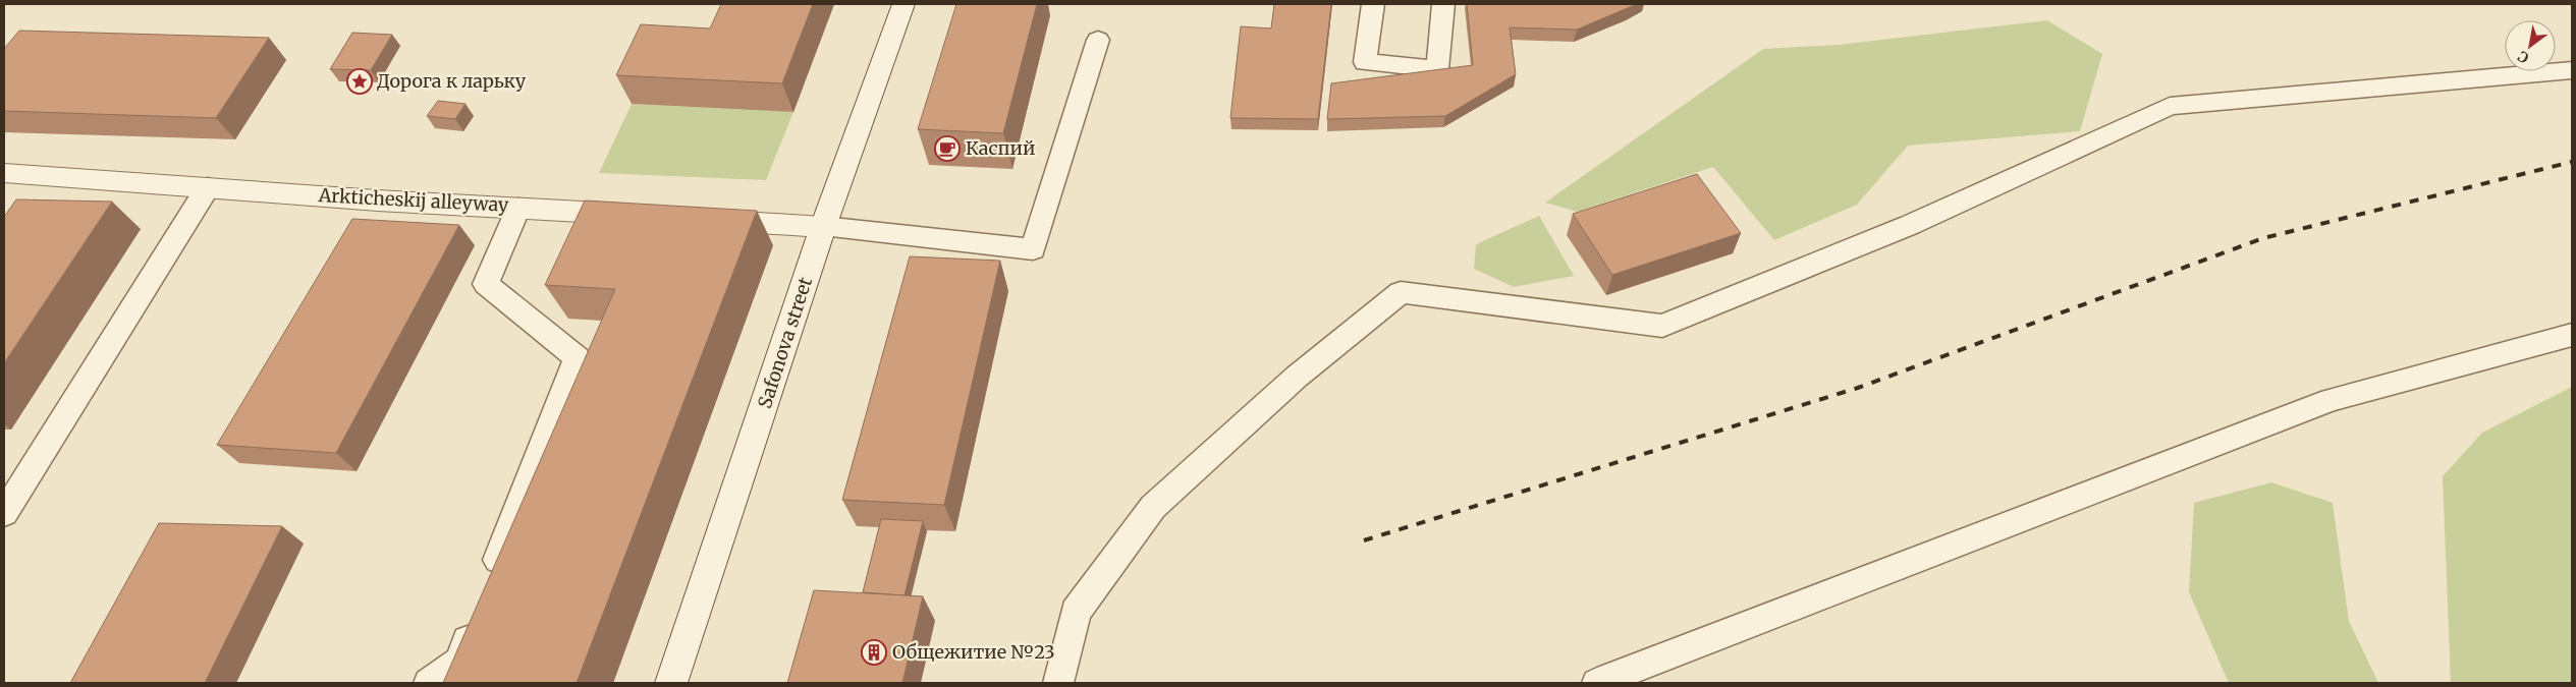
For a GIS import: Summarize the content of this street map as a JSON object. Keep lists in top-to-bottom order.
{
  "streets": {
    "street": ["Arkticheskij alleyway", "Safonova street"]
  },
  "places": {
    "place": ["Дорога к ларьку"],
    "cafe": ["Каспий"],
    "building": ["Общежитие №23"]
  },
  "north": "bottom left"
}
